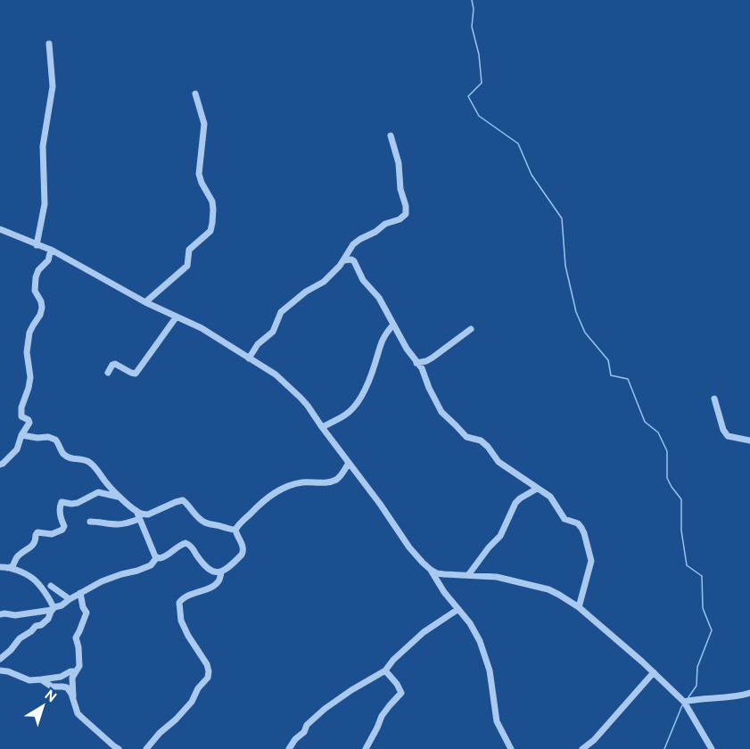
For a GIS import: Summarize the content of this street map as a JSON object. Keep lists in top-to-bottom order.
{
  "north": "top right"
}
